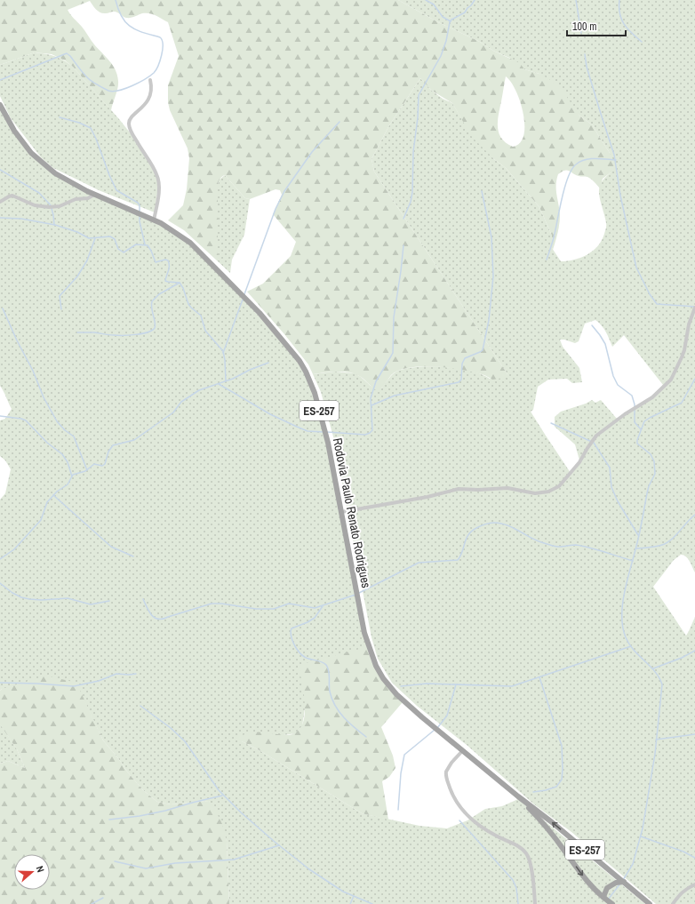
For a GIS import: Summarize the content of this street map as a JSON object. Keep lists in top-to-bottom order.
{
  "streets": {
    "main road": ["ES-257", "Rodovia Paulo Renato Rodrigues"]
  },
  "scale_bar": "100 m",
  "north": "right"
}
